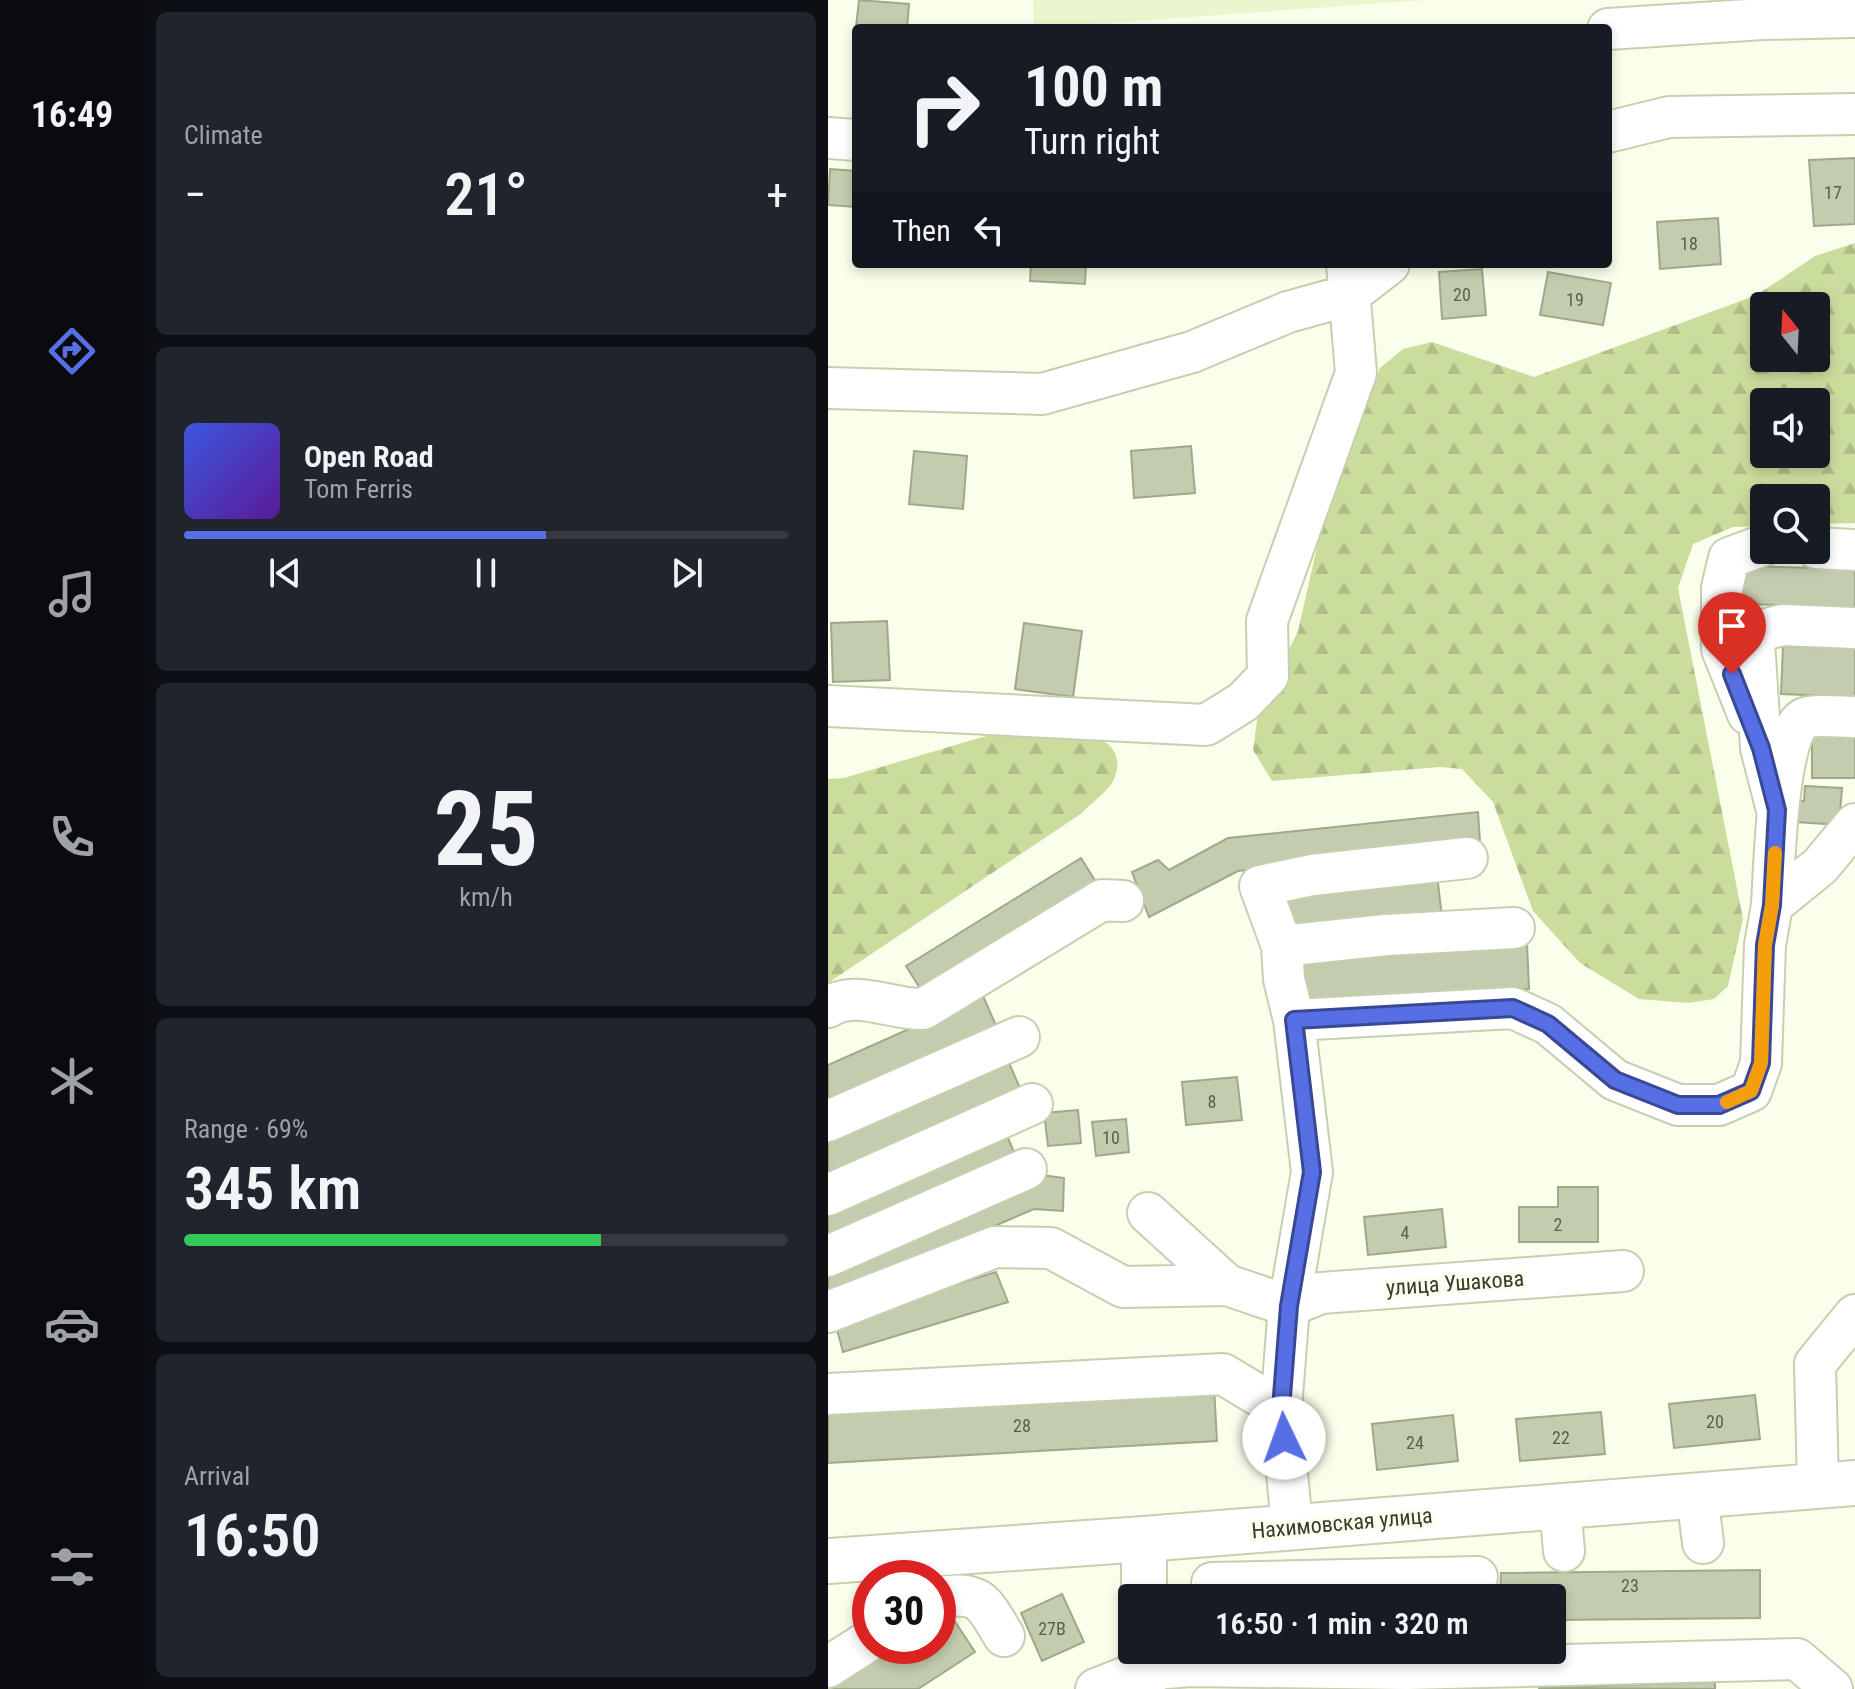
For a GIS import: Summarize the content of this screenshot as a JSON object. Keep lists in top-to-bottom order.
{
  "streets": {
    "main road": ["Нахимовская улица"],
    "street": ["улица Ушакова"]
  },
  "house_numbers": [
    "17",
    "18",
    "20",
    "19",
    "8",
    "10",
    "2",
    "4",
    "20",
    "28",
    "22",
    "24",
    "23",
    "27В"
  ],
  "north": "top",
  "page": {
    "tabs": "16:49",
    "tile": [
      "Climate",
      ["25", "km/h"],
      ["Range · 69%", "345 km"],
      ["Arrival", "16:50"]
    ],
    "turn": ["100 m", "Turn right"],
    "heat": ["−", "21°", "+"],
    "then": "Then",
    "song": ["Open Road", "Tom Ferris"],
    "limit": "30",
    "trip": "16:50 · 1 min · 320 m"
  }
}
